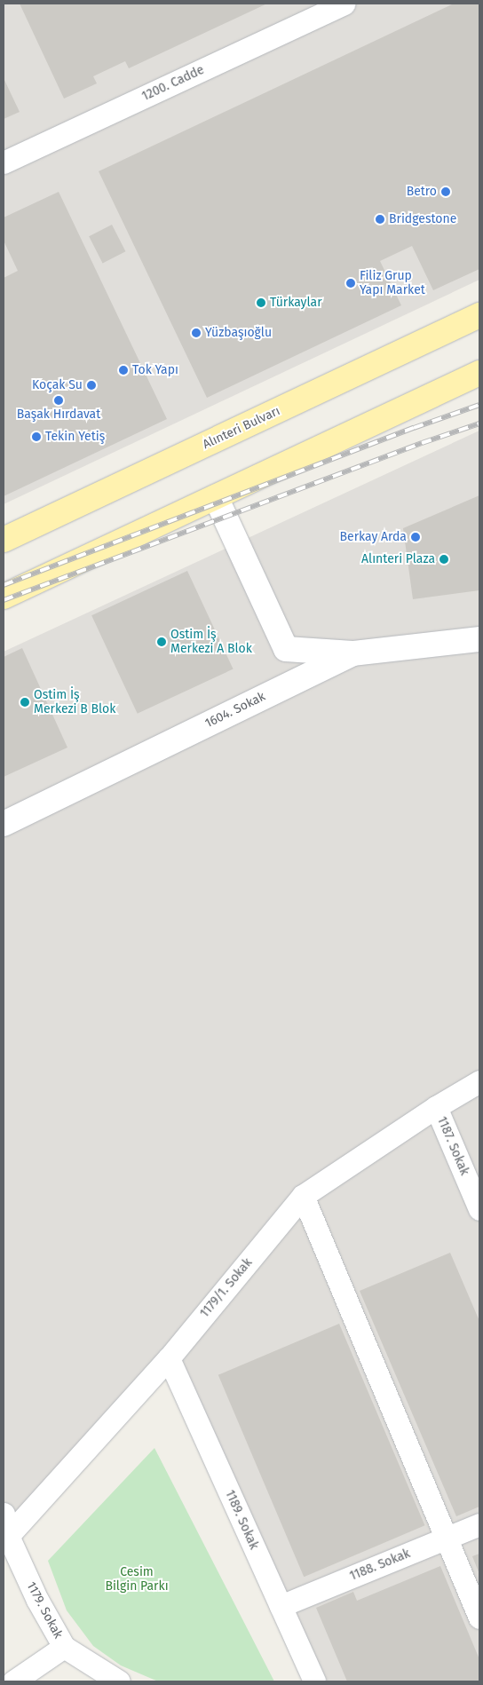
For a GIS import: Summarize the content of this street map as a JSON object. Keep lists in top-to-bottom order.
{
  "streets": {
    "main road": ["Alınteri Bulvarı"],
    "street": [
      "1200. Cadde",
      "1604. Sokak",
      "1187. Sokak",
      "1179/1. Sokak",
      "1189. Sokak",
      "1188. Sokak",
      "1179. Sokak"
    ]
  },
  "crossings": [
    ["1187. Sokak", "1179/1. Sokak"],
    ["1179/1. Sokak", "1189. Sokak"],
    ["1179/1. Sokak", "1179. Sokak"],
    ["1189. Sokak", "1188. Sokak"]
  ],
  "parks": ["Cesim Bilgin Parkı"],
  "places": [
    "Betro",
    "Bridgestone",
    "Filiz Grup Yapı Market",
    "Türkaylar",
    "Yüzbaşıoğlu",
    "Tok Yapı",
    "Koçak Su",
    "Başak Hırdavat",
    "Tekin Yetiş",
    "Berkay Arda",
    "Alınteri Plaza",
    "Ostim İş Merkezi A Blok",
    "Ostim İş Merkezi B Blok"
  ]
}
